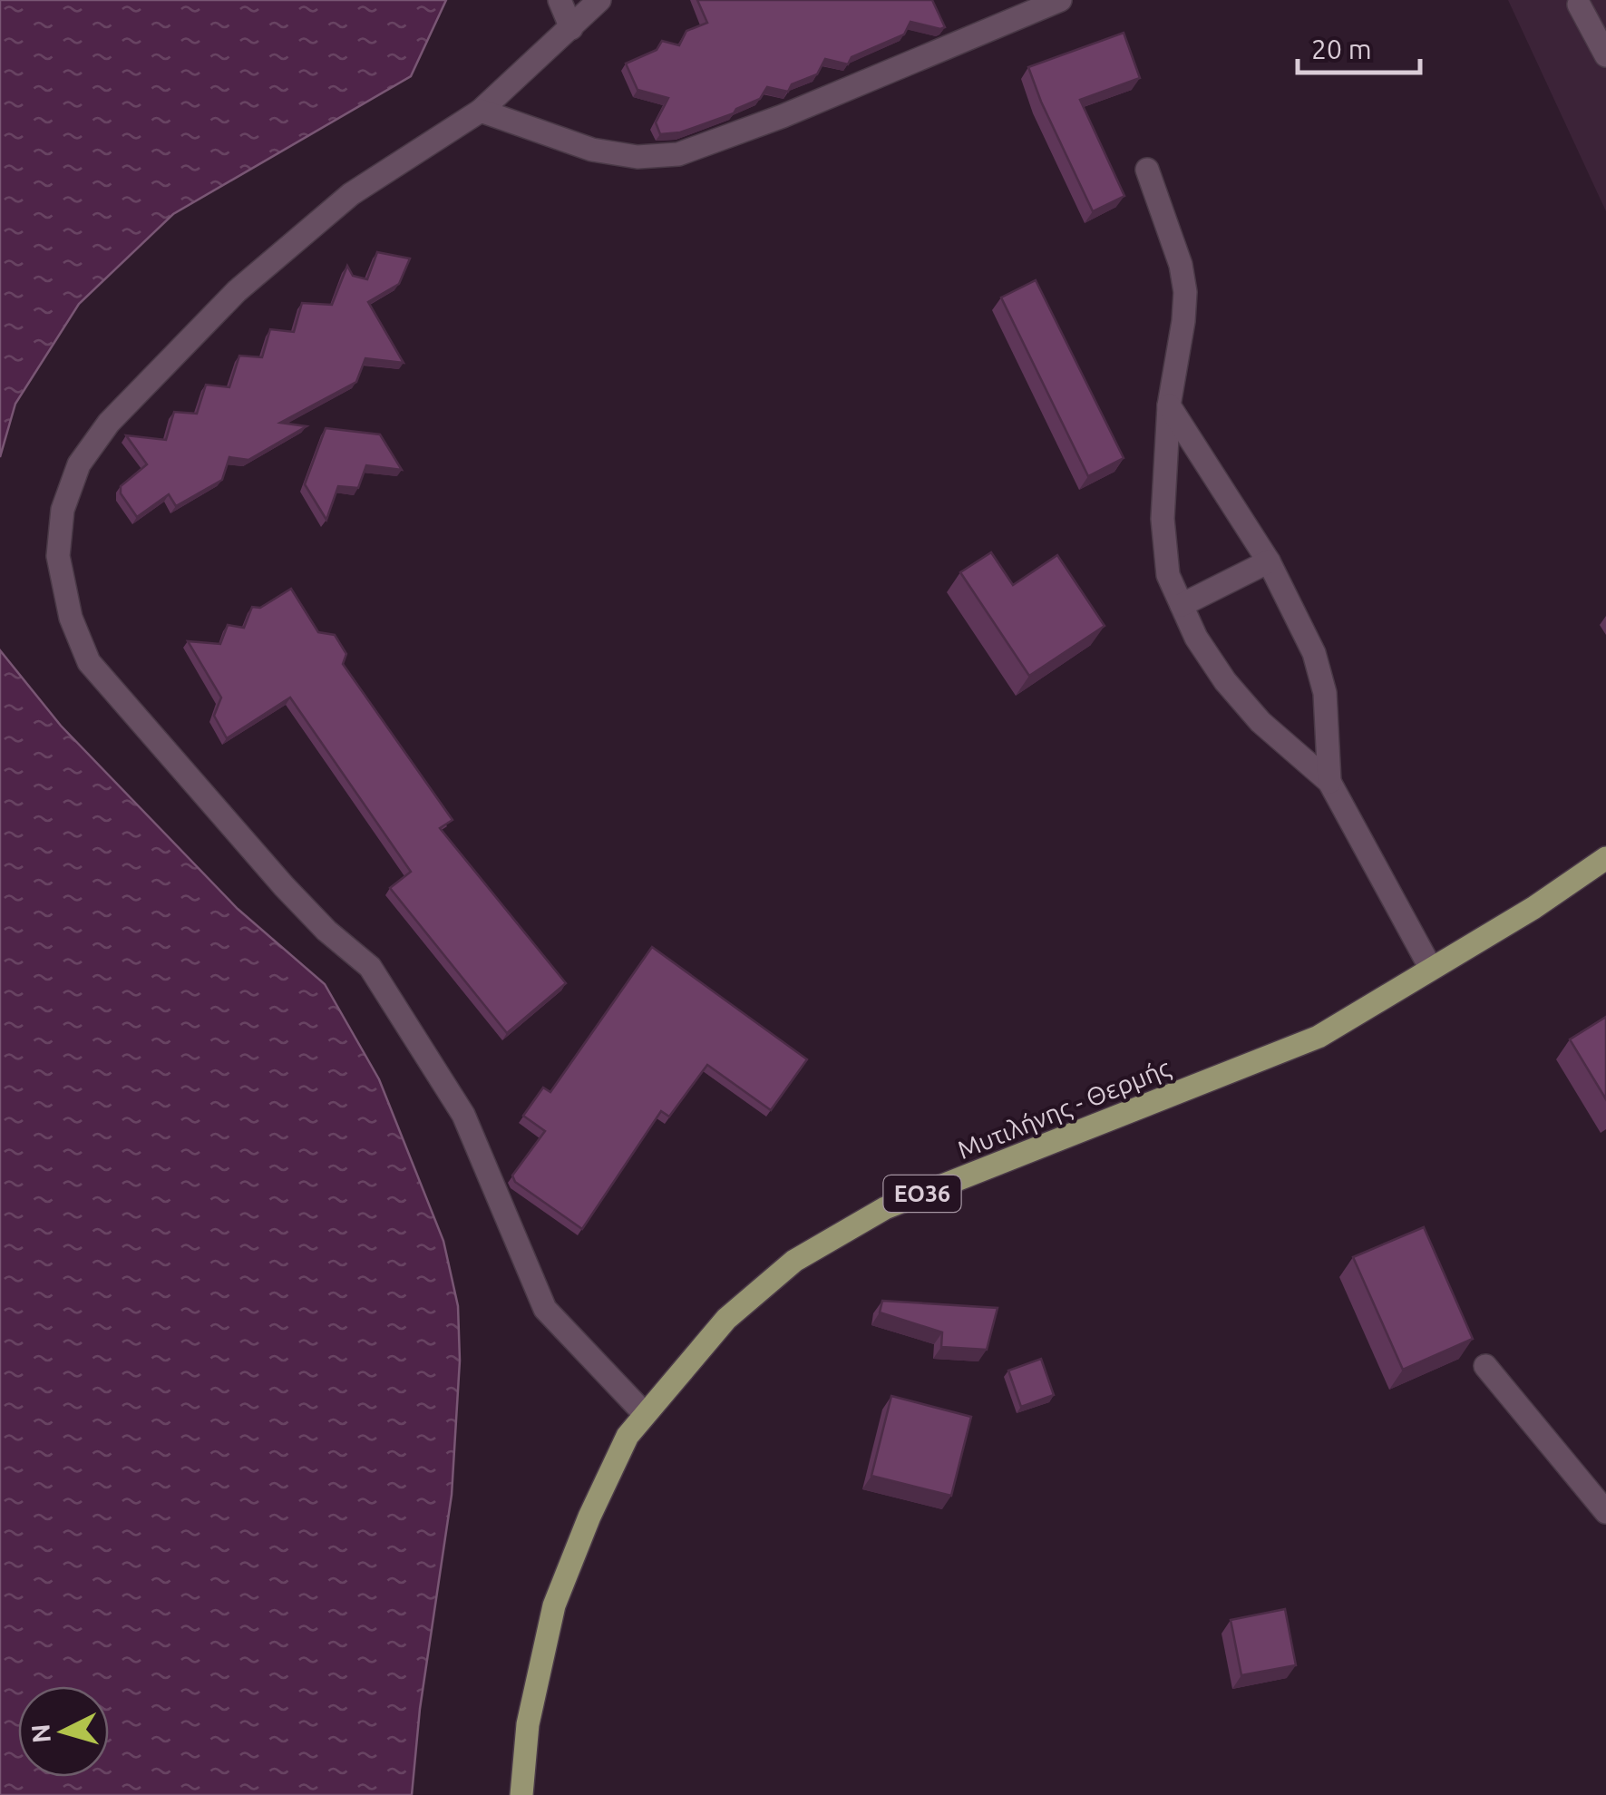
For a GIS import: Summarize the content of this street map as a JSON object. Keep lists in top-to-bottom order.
{
  "streets": {
    "main road": ["Μυτιλήνης - Θερμής", "ΕΟ36"]
  },
  "scale_bar": "20 m",
  "north": "left"
}
